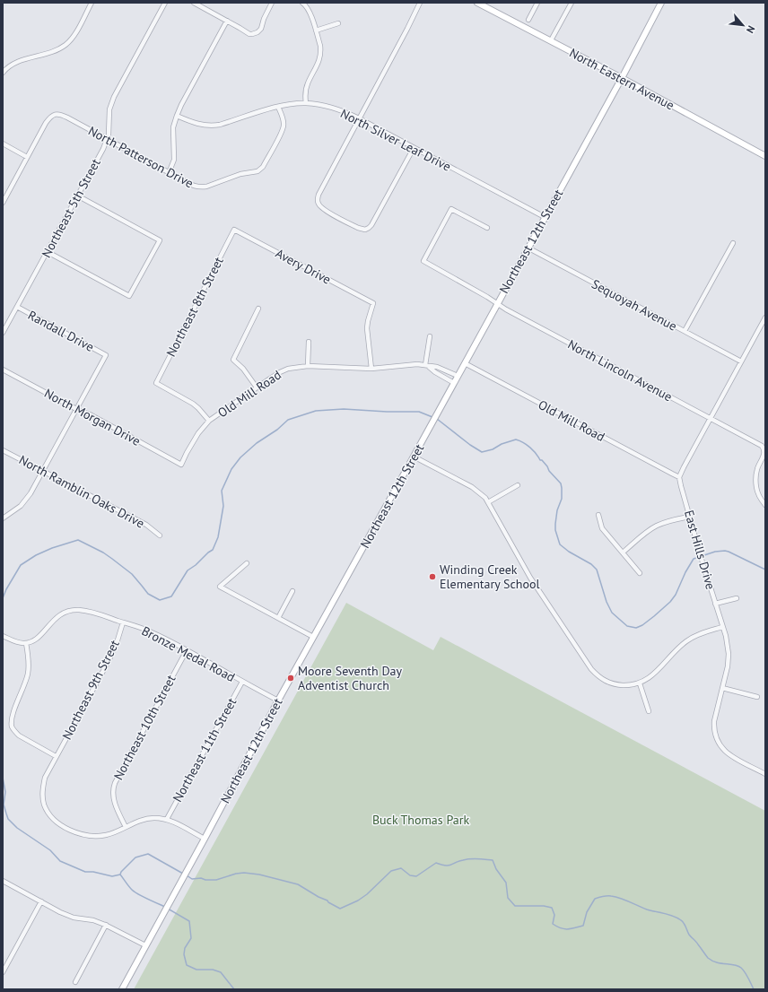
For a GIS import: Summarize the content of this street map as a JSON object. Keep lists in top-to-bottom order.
{
  "streets": {
    "street": [
      "North Eastern Avenue",
      "North Silver Leaf Drive",
      "North Patterson Drive",
      "Northeast 5th Street",
      "Northeast 12th Street",
      "Avery Drive",
      "Sequoyah Avenue",
      "Northeast 8th Street",
      "Randall Drive",
      "North Lincoln Avenue",
      "Old Mill Road",
      "North Morgan Drive",
      "North Ramblin Oaks Drive",
      "East Hills Drive",
      "Bronze Medal Road",
      "Northeast 9th Street",
      "Northeast 10th Street",
      "Northeast 11th Street"
    ]
  },
  "crossings": [
    ["North Eastern Avenue", "Northeast 12th Street"],
    ["North Silver Leaf Drive", "North Patterson Drive"],
    ["North Silver Leaf Drive", "Northeast 12th Street"],
    ["North Patterson Drive", "Northeast 5th Street"],
    ["Northeast 5th Street", "Randall Drive"],
    ["Northeast 12th Street", "Sequoyah Avenue"],
    ["Northeast 12th Street", "North Lincoln Avenue"],
    ["Northeast 12th Street", "Old Mill Road"],
    ["Northeast 12th Street", "Bronze Medal Road"],
    ["Avery Drive", "Northeast 8th Street"],
    ["Avery Drive", "Old Mill Road"],
    ["Northeast 8th Street", "Old Mill Road"],
    ["Randall Drive", "North Morgan Drive"],
    ["Old Mill Road", "North Morgan Drive"],
    ["Old Mill Road", "East Hills Drive"],
    ["Bronze Medal Road", "Northeast 9th Street"],
    ["Bronze Medal Road", "Northeast 10th Street"],
    ["Bronze Medal Road", "Northeast 11th Street"],
    ["Northeast 9th Street", "Northeast 10th Street"],
    ["Northeast 9th Street", "Northeast 11th Street"]
  ],
  "parks": ["Buck Thomas Park"],
  "places": ["Winding Creek Elementary School", "Moore Seventh Day Adventist Church"],
  "north": "bottom right"
}
